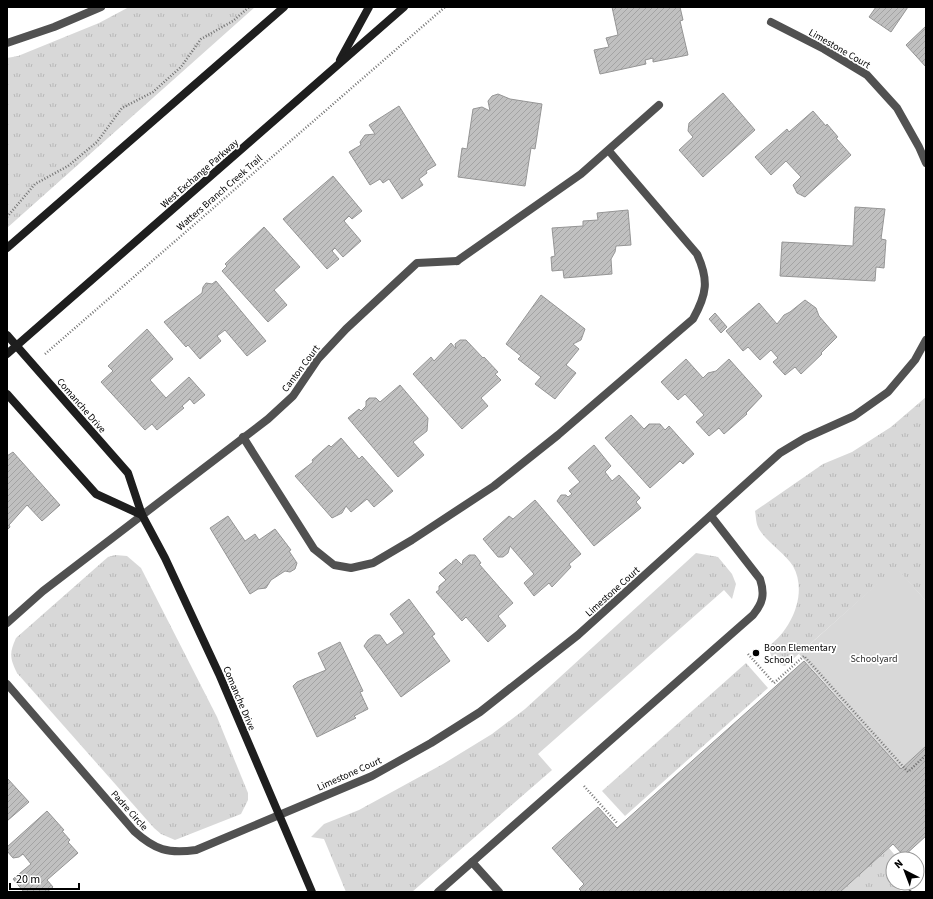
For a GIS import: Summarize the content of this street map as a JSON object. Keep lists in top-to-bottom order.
{
  "streets": {
    "main road": ["West Exchange Parkway", "Comanche Drive"],
    "street": ["Limestone Court", "Canton Court", "Padre Circle"],
    "path": ["Watters Branch Creek Trail"]
  },
  "crossings": [
    ["Limestone Court", "Comanche Drive"],
    ["Limestone Court", "Padre Circle"],
    ["West Exchange Parkway", "Comanche Drive"],
    ["Watters Branch Creek Trail", "Comanche Drive"],
    ["Canton Court", "Comanche Drive"],
    ["Comanche Drive", "Padre Circle"]
  ],
  "parks": ["Schoolyard"],
  "places": ["Boon Elementary School"],
  "scale_bar": "20 m",
  "north": "top left"
}
